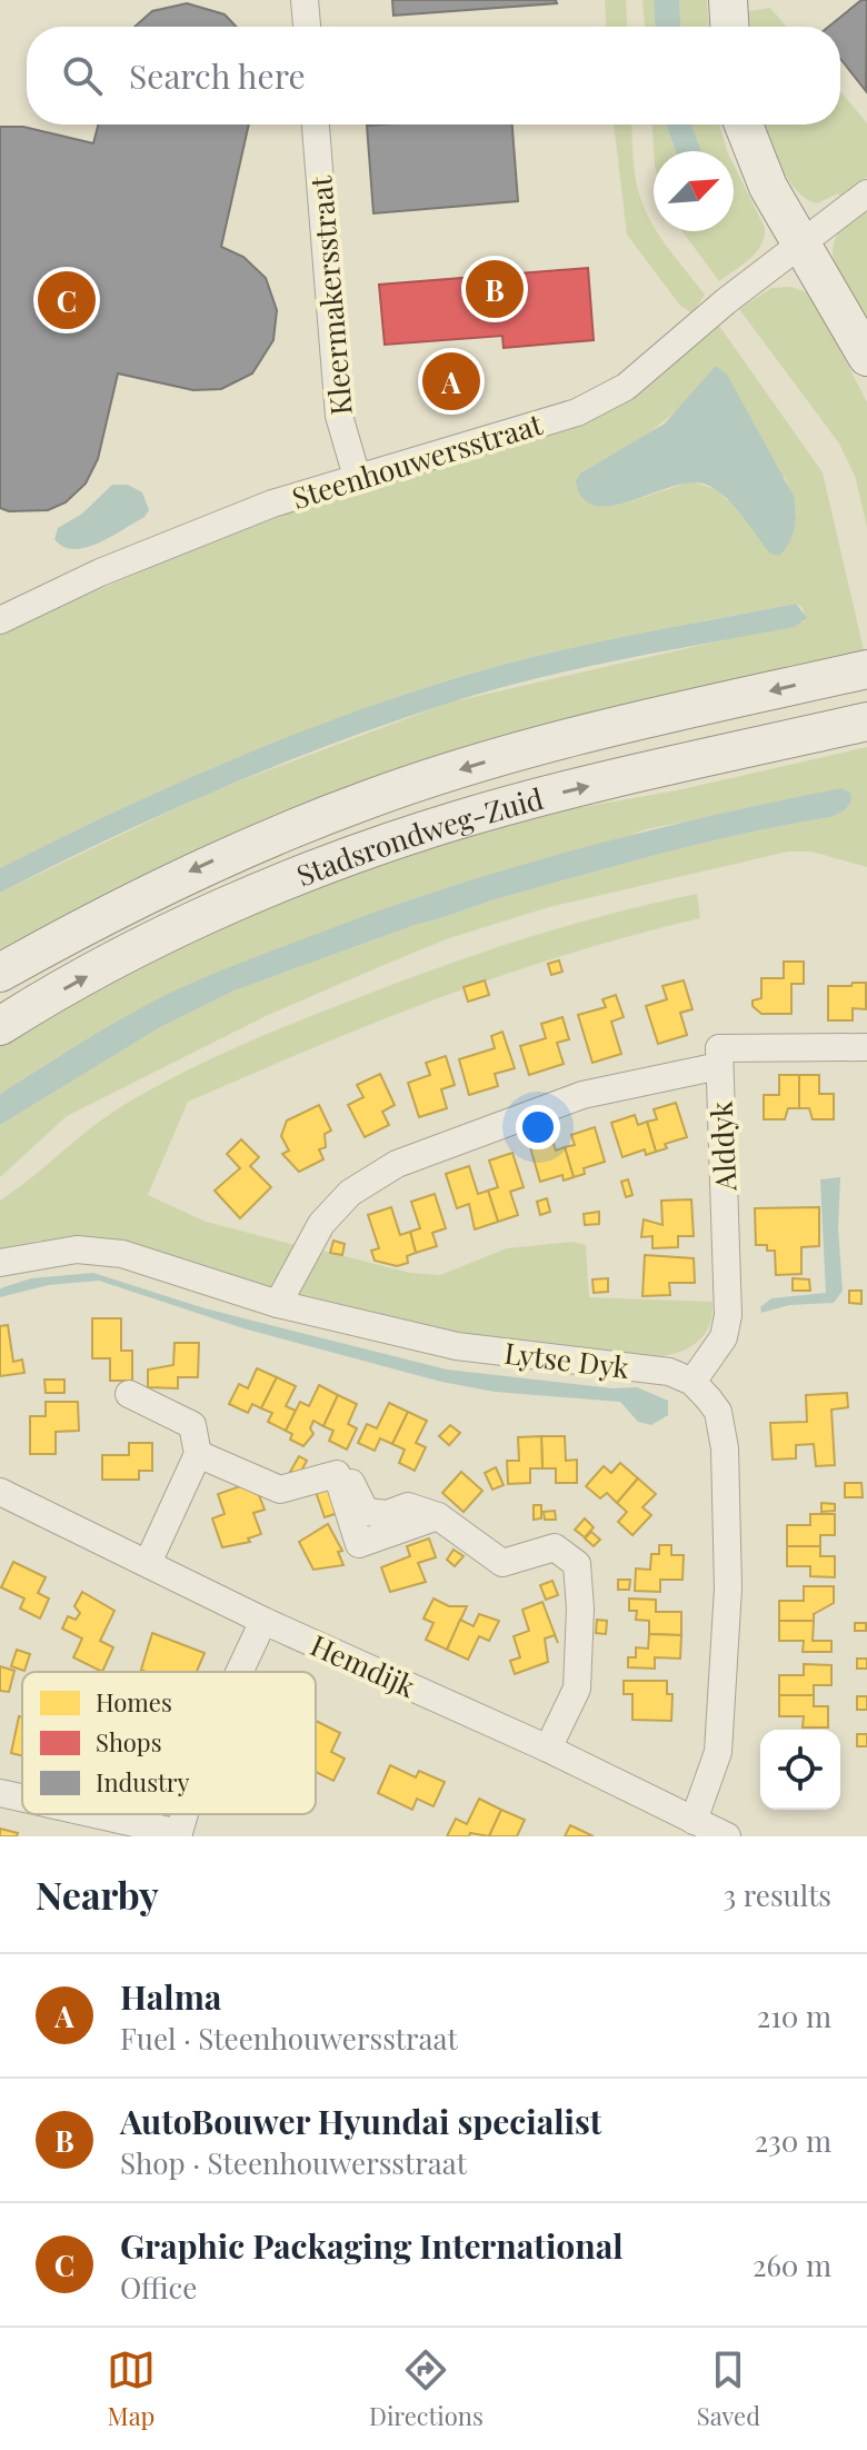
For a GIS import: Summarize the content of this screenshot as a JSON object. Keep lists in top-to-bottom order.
{
  "streets": {
    "main road": ["Stadsrondweg-Zuid"],
    "street": [
      "Kleermakersstraat",
      "Steenhouwersstraat",
      "Alddyk",
      "Lytse Dyk",
      "Hemdijk"
    ]
  },
  "crossings": [
    ["Kleermakersstraat", "Steenhouwersstraat"],
    ["Alddyk", "Lytse Dyk"]
  ],
  "legend": ["Homes", "Shops", "Industry"],
  "north": "top right",
  "page": {
    "search": "Search here",
    "pins": ["B", "C", "A"],
    "heading": ["Nearby", "3 results"],
    "list": [
      {
        "mark": "A",
        "name": "Halma",
        "note": "Fuel · Steenhouwersstraat",
        "value": "210 m"
      },
      {
        "mark": "B",
        "name": "AutoBouwer Hyundai specialist",
        "note": "Shop · Steenhouwersstraat",
        "value": "230 m"
      },
      {
        "mark": "C",
        "name": "Graphic Packaging International",
        "note": "Office",
        "value": "260 m"
      }
    ],
    "nav": ["Map", "Directions", "Saved"]
  }
}
